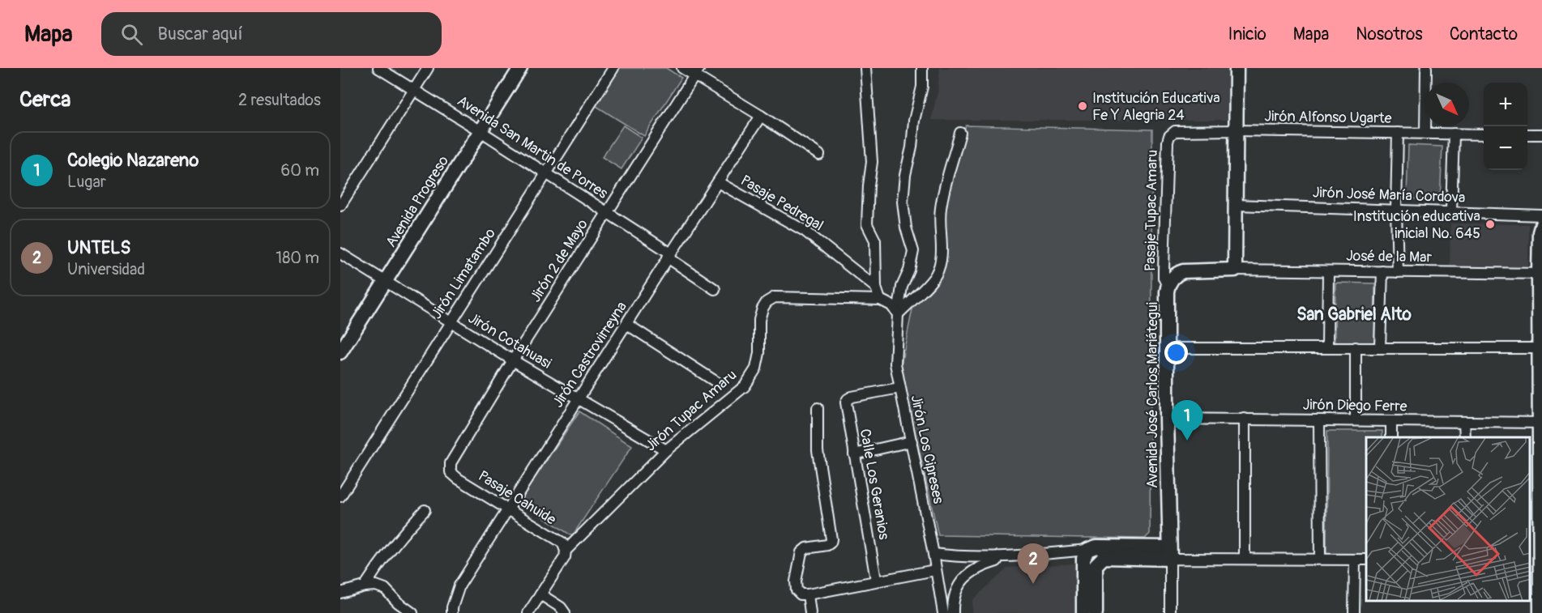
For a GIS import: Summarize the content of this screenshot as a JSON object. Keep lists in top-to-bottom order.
{
  "streets": {
    "street": [
      "Jirón Alfonso Ugarte",
      "Avenida San Martin de Porres",
      "Jirón José María Cordova",
      "Avenida Progreso",
      "Pasaje Pedregal",
      "Pasaje Tupac Amaru",
      "José de la Mar",
      "Jirón 2 de Mayo",
      "Jirón Limatambo",
      "Jirón Cotahuasi",
      "Jirón Castrovirreyna",
      "Avenida José Carlos Mariátegui",
      "Jirón Diego Ferre",
      "Jirón Tupac Amaru",
      "Jirón Los Cipreses",
      "Calle Los Geranios",
      "Pasaje Cahuide"
    ]
  },
  "crossings": [
    ["Jirón Alfonso Ugarte", "Pasaje Tupac Amaru"],
    ["Avenida San Martin de Porres", "Avenida Progreso"],
    ["Avenida San Martin de Porres", "Jirón 2 de Mayo"],
    ["Avenida San Martin de Porres", "Jirón Limatambo"],
    ["Avenida San Martin de Porres", "Jirón Castrovirreyna"],
    ["Avenida Progreso", "Jirón Cotahuasi"],
    ["Pasaje Pedregal", "Jirón Castrovirreyna"],
    ["Pasaje Tupac Amaru", "Avenida José Carlos Mariátegui"],
    ["José de la Mar", "Avenida José Carlos Mariátegui"],
    ["Jirón 2 de Mayo", "Jirón Cotahuasi"],
    ["Jirón 2 de Mayo", "Pasaje Cahuide"],
    ["Jirón Limatambo", "Jirón Cotahuasi"],
    ["Jirón Cotahuasi", "Jirón Castrovirreyna"],
    ["Jirón Cotahuasi", "Jirón Tupac Amaru"],
    ["Jirón Castrovirreyna", "Pasaje Cahuide"],
    ["Avenida José Carlos Mariátegui", "Jirón Diego Ferre"],
    ["Jirón Tupac Amaru", "Pasaje Cahuide"],
    ["Jirón Los Cipreses", "Calle Los Geranios"]
  ],
  "districts": ["San Gabriel Alto"],
  "places": ["Institución Educativa Fe Y Alegria 24", "Institución educativa inicial No. 645"],
  "north": "bottom right",
  "page": {
    "header": "Mapa",
    "search": "Buscar aquí",
    "nav": [
      "Inicio",
      "Mapa",
      "Nosotros",
      "Contacto"
    ],
    "heading": ["Cerca", "2 resultados"],
    "map_buttons": ["+", "−"],
    "list": [
      {
        "mark": "1",
        "name": "Colegio Nazareno",
        "note": "Lugar",
        "value": "60 m"
      },
      {
        "mark": "2",
        "name": "UNTELS",
        "note": "Universidad",
        "value": "180 m"
      }
    ],
    "pins": ["1", "2"]
  }
}
